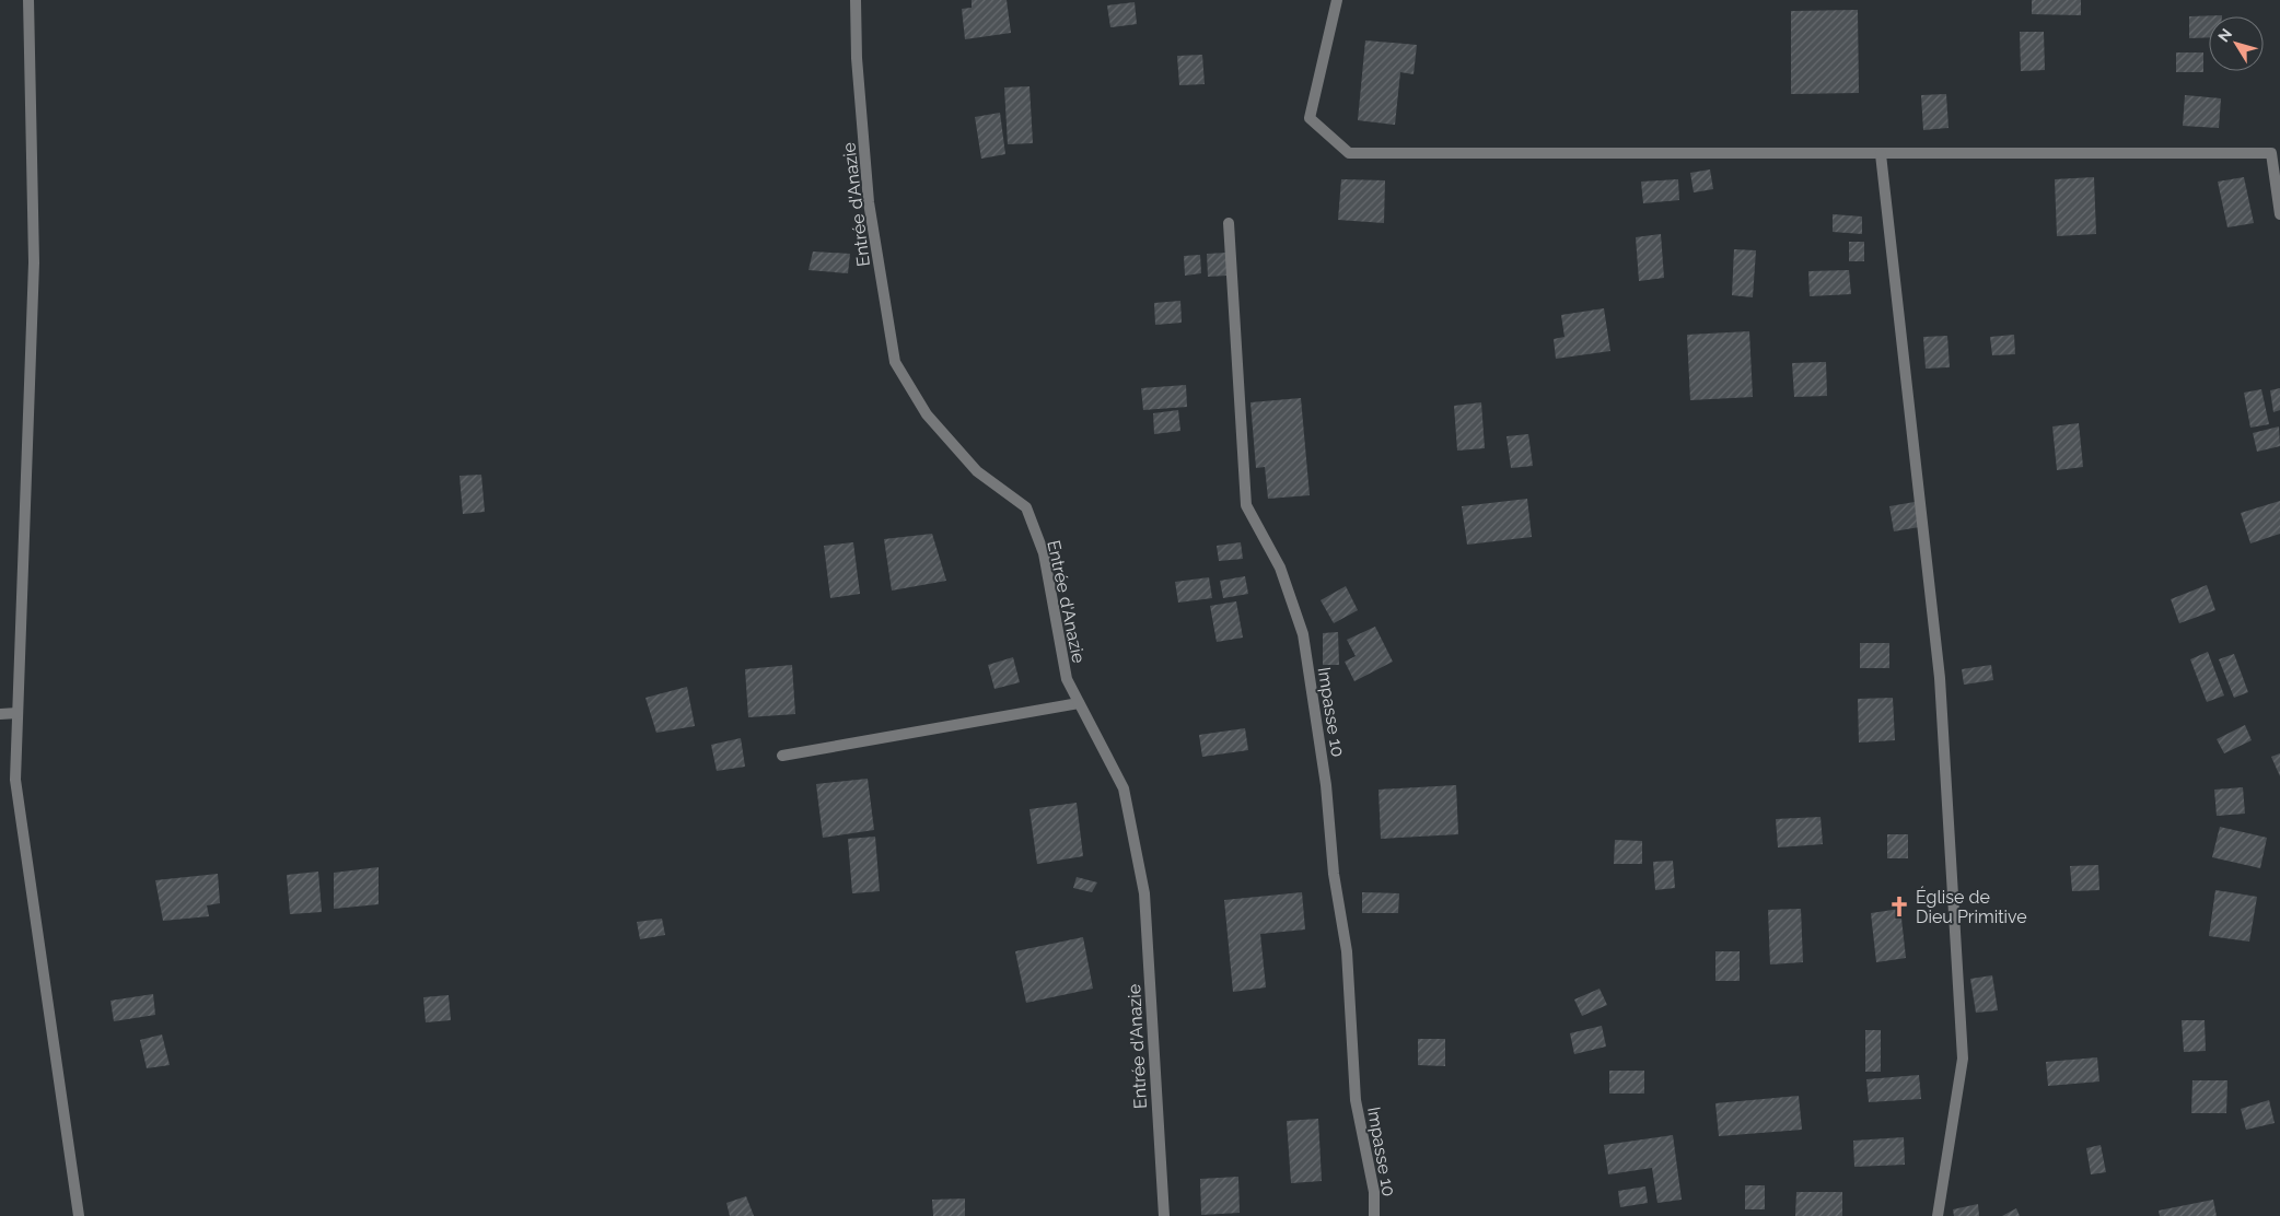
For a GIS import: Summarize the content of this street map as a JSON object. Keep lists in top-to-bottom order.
{
  "streets": {
    "street": ["Entrée d'Anazie", "Impasse 10"]
  },
  "places": {
    "church": ["Église de Dieu Primitive"]
  },
  "north": "top left"
}
